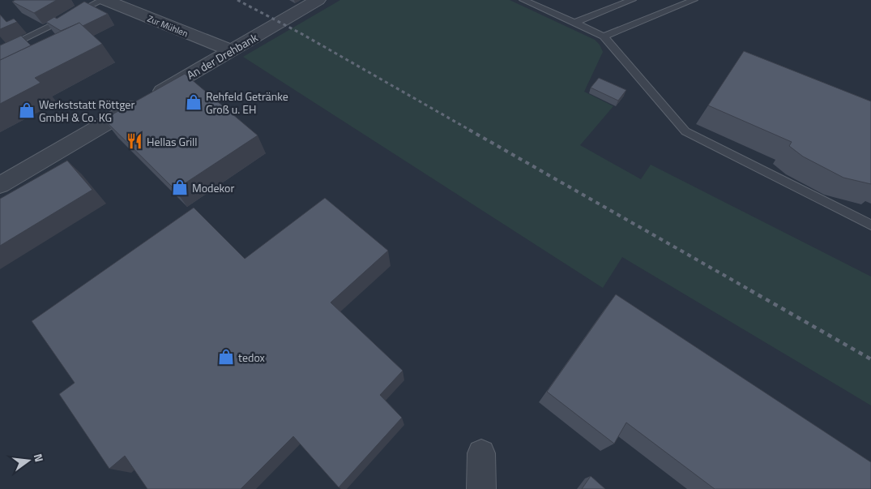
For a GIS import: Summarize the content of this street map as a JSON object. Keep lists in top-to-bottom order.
{
  "streets": {
    "street": ["Zur Mühlen", "An der Drehbank"]
  },
  "crossings": [
    ["Zur Mühlen", "An der Drehbank"]
  ],
  "places": {
    "shop": [
      "Rehfeld Getränke Groß u. EH",
      "Werkststatt Röttger GmbH & Co. KG",
      "Modekor",
      "tedox"
    ],
    "restaurant": ["Hellas Grill"]
  },
  "north": "right"
}
